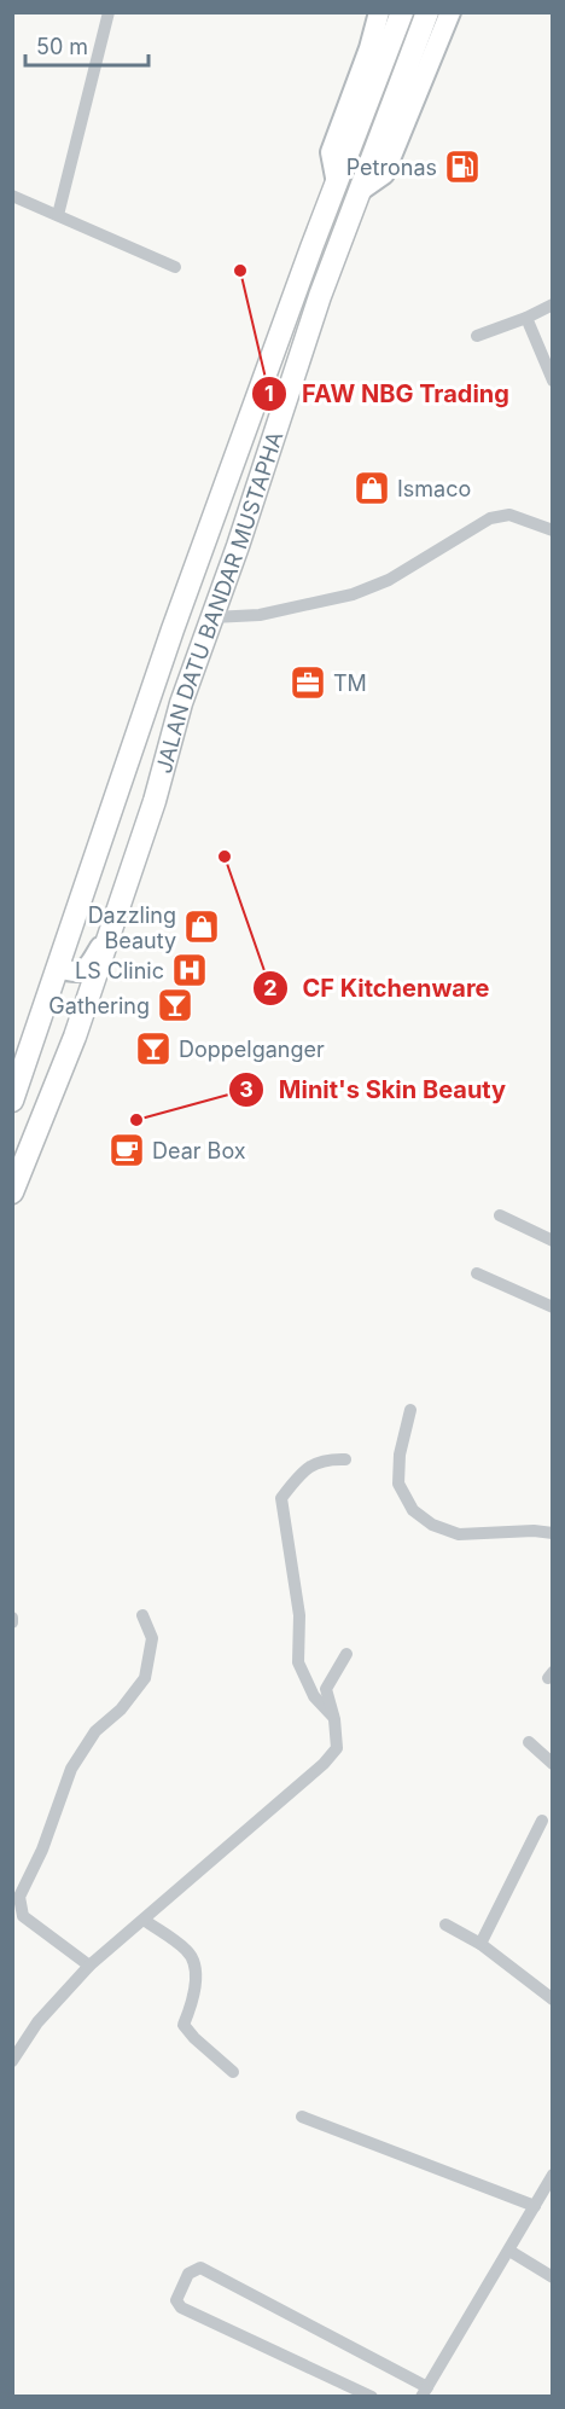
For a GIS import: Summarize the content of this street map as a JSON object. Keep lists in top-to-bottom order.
{
  "streets": {
    "highway": ["JALAN DATU BANDAR MUSTAPHA"]
  },
  "places": {
    "fuel station": ["Petronas"],
    "other": ["FAW NBG Trading", "CF Kitchenware", "Minit's Skin Beauty"],
    "shop": ["Ismaco", "Dazzling Beauty"],
    "office": ["TM"],
    "hospital": ["LS Clinic"],
    "bar": ["Gathering", "Doppelganger"],
    "cafe": ["Dear Box"]
  },
  "scale_bar": "50 m"
}
